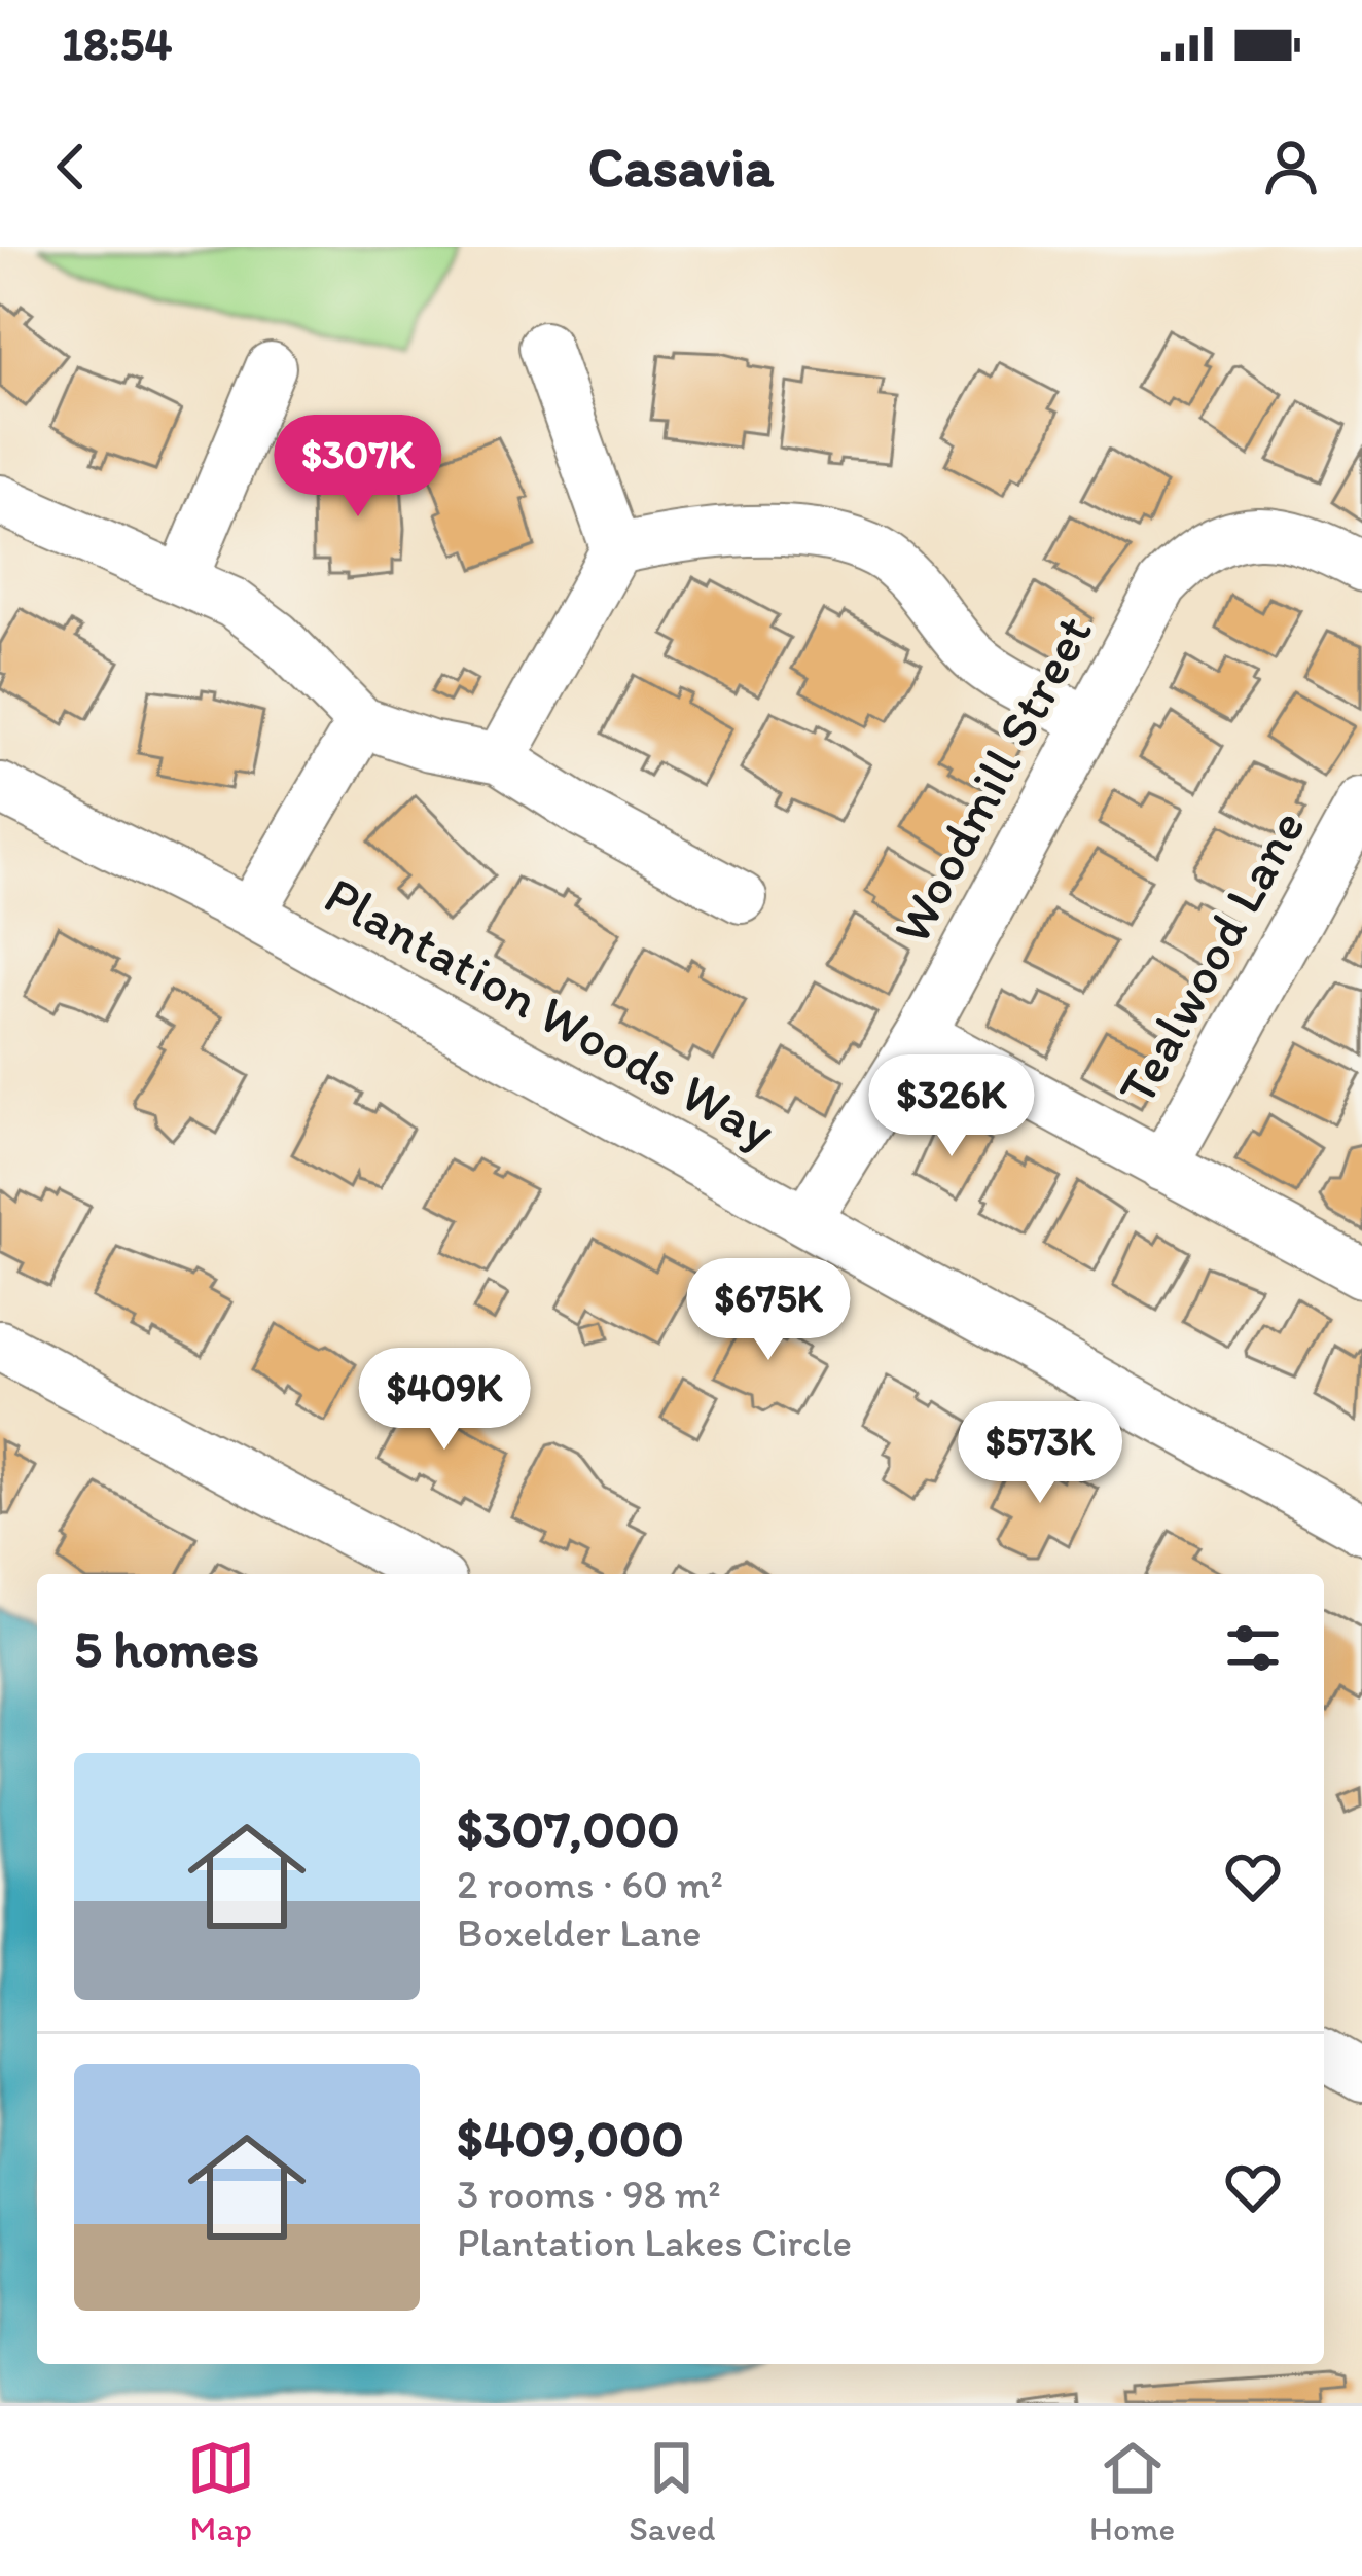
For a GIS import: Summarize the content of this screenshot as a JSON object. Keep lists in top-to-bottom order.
{
  "streets": {
    "street": ["Woodmill Street", "Tealwood Lane", "Plantation Woods Way"]
  },
  "crossings": [
    ["Woodmill Street", "Plantation Woods Way"]
  ],
  "page": {
    "status": "18:54",
    "header": "Casavia",
    "price": [
      "$307K",
      "$326K",
      "$675K",
      "$409K",
      "$573K"
    ],
    "heading": "5 homes",
    "list": [
      {
        "name": "$307,000",
        "note": "2 rooms · 60 m² · Boxelder Lane"
      },
      {
        "name": "$409,000",
        "note": "3 rooms · 98 m² · Plantation Lakes Circle"
      }
    ],
    "tabs": ["Map", "Saved", "Home"]
  }
}
